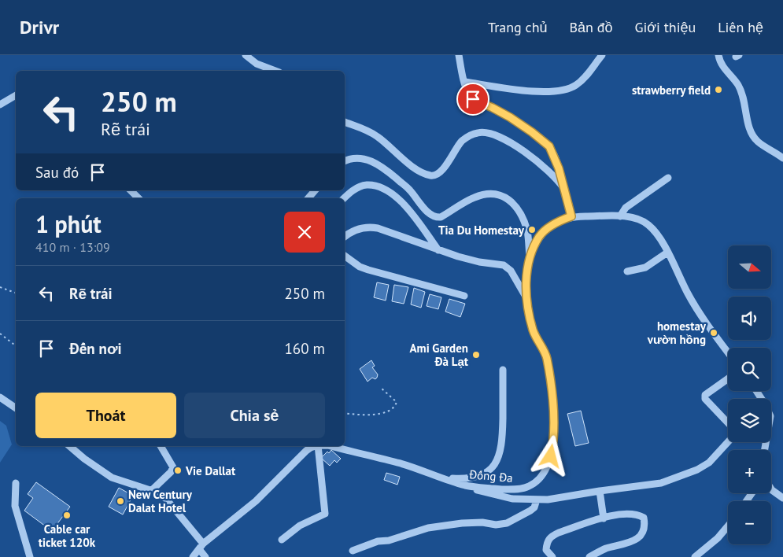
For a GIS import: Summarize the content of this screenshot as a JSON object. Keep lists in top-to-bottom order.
{
  "streets": {
    "street": ["Đống Đa"]
  },
  "places": [
    "strawberry field",
    "Tia Du Homestay",
    "homestay vườn hồng",
    "Ami Garden Đà Lạt",
    "Vie Dallat",
    "New Century Dalat Hotel",
    "Cable car ticket 120k"
  ],
  "north": "right",
  "page": {
    "header": "Drivr",
    "nav": [
      "Trang chủ",
      "Bản đồ",
      "Giới thiệu",
      "Liên hệ"
    ],
    "turn": ["250 m", "Rẽ trái"],
    "then": "Sau đó",
    "heading": ["1 phút", "410 m · 13:09"],
    "map_buttons": ["+", "−"],
    "list": [
      {
        "name": "Rẽ trái",
        "value": "250 m"
      },
      {
        "name": "Đến nơi",
        "value": "160 m"
      }
    ],
    "buttons": ["Thoát", "Chia sẻ"]
  }
}
